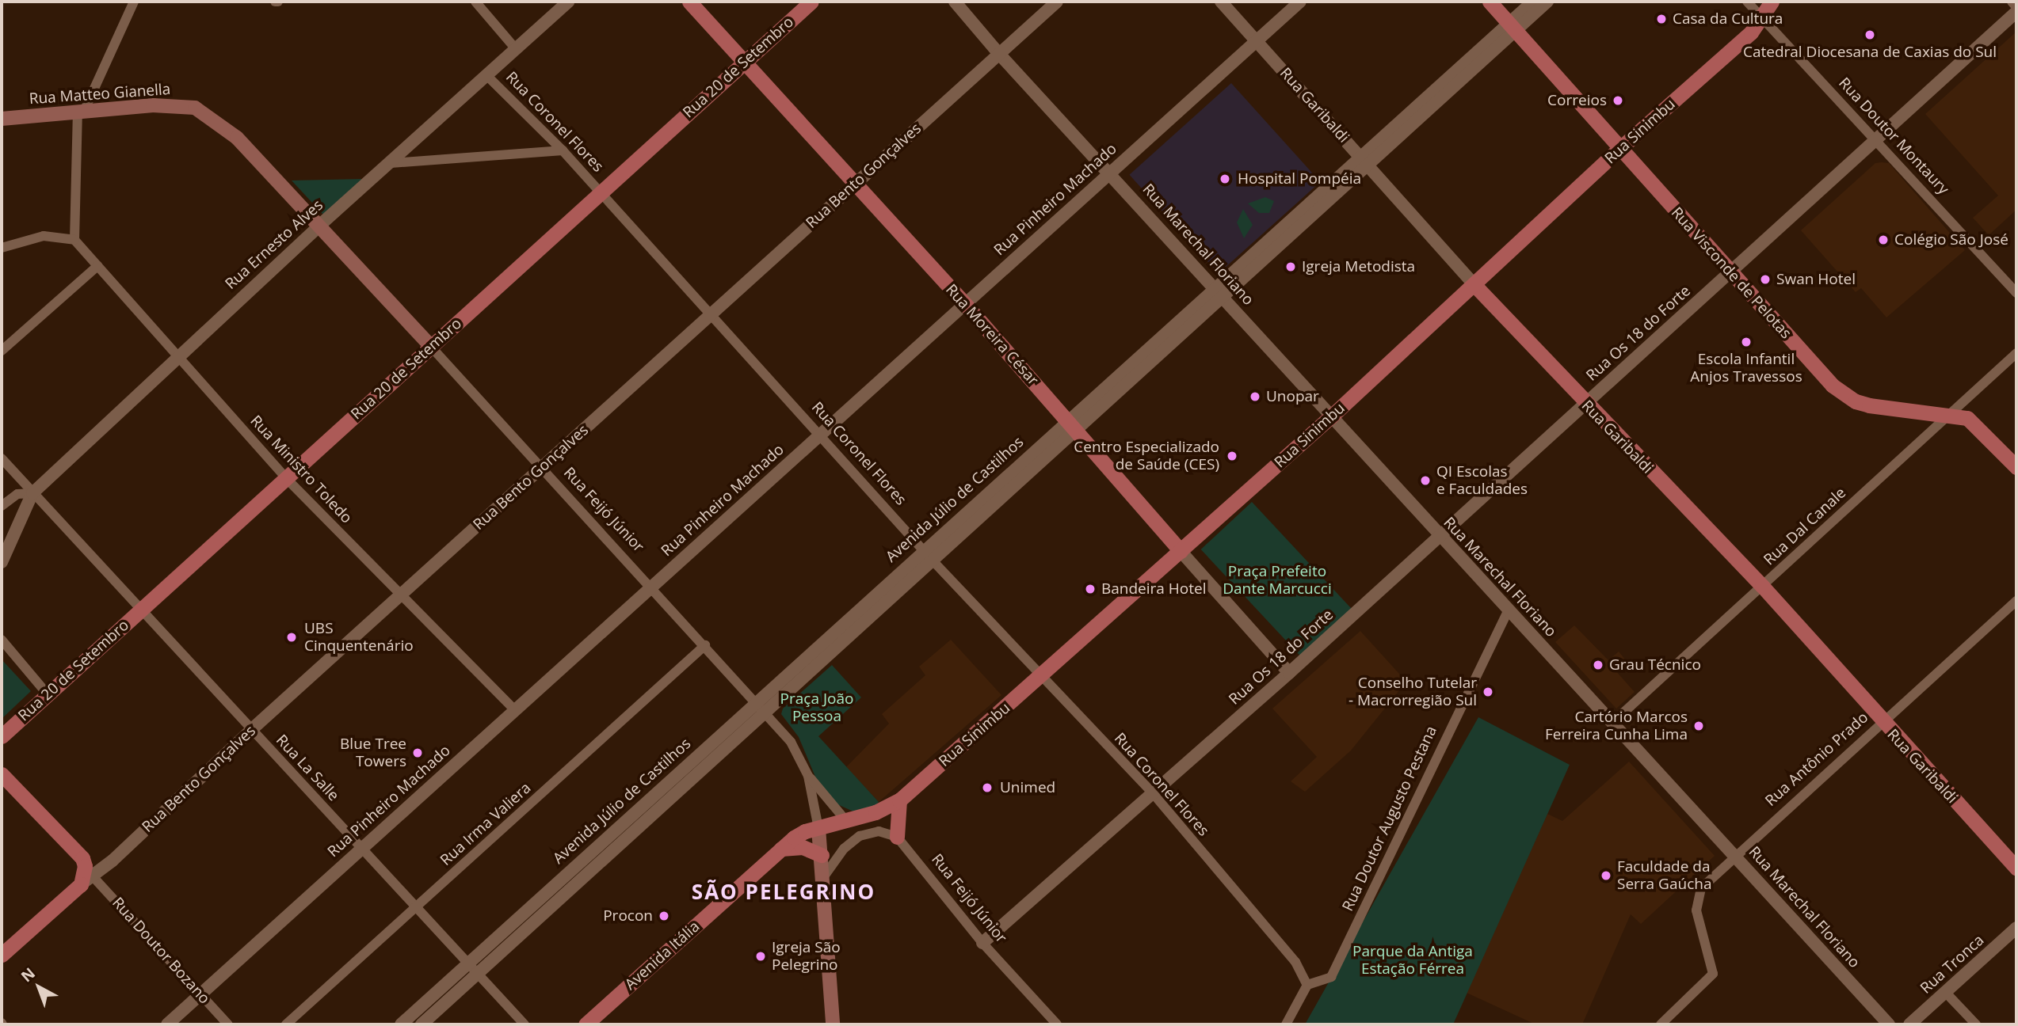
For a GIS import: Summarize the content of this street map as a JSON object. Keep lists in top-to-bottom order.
{
  "streets": {
    "main road": [
      "Rua 20 de Setembro",
      "Rua Matteo Gianella",
      "Rua Garibaldi",
      "Rua Sinimbu",
      "Rua Bento Gonçalves",
      "Rua Visconde de Pelotas",
      "Rua Moreira César",
      "Rua Feijó Júnior",
      "Avenida Itália"
    ],
    "street": [
      "Rua Coronel Flores",
      "Rua Doutor Montaury",
      "Rua Pinheiro Machado",
      "Rua Ernesto Alves",
      "Rua Marechal Floriano",
      "Rua Os 18 do Forte",
      "Rua Ministro Toledo",
      "Avenida Júlio de Castilhos",
      "Rua Dal Canale",
      "Rua Antônio Prado",
      "Rua La Salle",
      "Rua Doutor Augusto Pestana",
      "Rua Irma Valiera",
      "Rua Doutor Bozano",
      "Rua Tronca"
    ]
  },
  "crossings": [
    ["Rua 20 de Setembro", "Rua Coronel Flores"],
    ["Rua 20 de Setembro", "Rua Moreira César"],
    ["Rua 20 de Setembro", "Rua Ministro Toledo"],
    ["Rua 20 de Setembro", "Rua Feijó Júnior"],
    ["Rua 20 de Setembro", "Rua La Salle"],
    ["Rua Matteo Gianella", "Rua Ernesto Alves"],
    ["Rua Matteo Gianella", "Rua Feijó Júnior"],
    ["Rua Garibaldi", "Rua Sinimbu"],
    ["Rua Garibaldi", "Rua Pinheiro Machado"],
    ["Rua Garibaldi", "Rua Os 18 do Forte"],
    ["Rua Garibaldi", "Avenida Júlio de Castilhos"],
    ["Rua Garibaldi", "Rua Dal Canale"],
    ["Rua Garibaldi", "Rua Antônio Prado"],
    ["Rua Coronel Flores", "Rua Sinimbu"],
    ["Rua Coronel Flores", "Rua Bento Gonçalves"],
    ["Rua Coronel Flores", "Rua Pinheiro Machado"],
    ["Rua Coronel Flores", "Rua Ernesto Alves"],
    ["Rua Coronel Flores", "Rua Os 18 do Forte"],
    ["Rua Coronel Flores", "Avenida Júlio de Castilhos"],
    ["Rua Coronel Flores", "Rua Doutor Augusto Pestana"],
    ["Rua Sinimbu", "Rua Doutor Montaury"],
    ["Rua Sinimbu", "Rua Marechal Floriano"],
    ["Rua Sinimbu", "Rua Visconde de Pelotas"],
    ["Rua Sinimbu", "Rua Moreira César"],
    ["Rua Sinimbu", "Rua Feijó Júnior"],
    ["Rua Sinimbu", "Avenida Itália"],
    ["Rua Doutor Montaury", "Rua Os 18 do Forte"],
    ["Rua Bento Gonçalves", "Rua Marechal Floriano"],
    ["Rua Bento Gonçalves", "Rua Moreira César"],
    ["Rua Bento Gonçalves", "Rua Ministro Toledo"],
    ["Rua Bento Gonçalves", "Rua Feijó Júnior"],
    ["Rua Bento Gonçalves", "Rua La Salle"],
    ["Rua Bento Gonçalves", "Rua Doutor Bozano"],
    ["Rua Pinheiro Machado", "Rua Marechal Floriano"],
    ["Rua Pinheiro Machado", "Rua Moreira César"],
    ["Rua Pinheiro Machado", "Rua Ministro Toledo"],
    ["Rua Pinheiro Machado", "Rua Feijó Júnior"],
    ["Rua Pinheiro Machado", "Rua La Salle"],
    ["Rua Pinheiro Machado", "Rua Doutor Bozano"],
    ["Rua Ernesto Alves", "Rua Ministro Toledo"],
    ["Rua Ernesto Alves", "Rua Feijó Júnior"],
    ["Rua Ernesto Alves", "Rua La Salle"],
    ["Rua Marechal Floriano", "Rua Os 18 do Forte"],
    ["Rua Marechal Floriano", "Avenida Júlio de Castilhos"],
    ["Rua Marechal Floriano", "Rua Dal Canale"],
    ["Rua Marechal Floriano", "Rua Antônio Prado"],
    ["Rua Marechal Floriano", "Rua Doutor Augusto Pestana"],
    ["Rua Visconde de Pelotas", "Rua Os 18 do Forte"],
    ["Rua Visconde de Pelotas", "Avenida Júlio de Castilhos"],
    ["Rua Visconde de Pelotas", "Rua Dal Canale"],
    ["Rua Os 18 do Forte", "Rua Moreira César"],
    ["Rua Os 18 do Forte", "Rua Feijó Júnior"],
    ["Rua Moreira César", "Avenida Júlio de Castilhos"],
    ["Avenida Júlio de Castilhos", "Rua Feijó Júnior"],
    ["Avenida Júlio de Castilhos", "Rua La Salle"],
    ["Rua Feijó Júnior", "Rua Irma Valiera"],
    ["Rua Feijó Júnior", "Avenida Itália"],
    ["Rua La Salle", "Rua Irma Valiera"]
  ],
  "districts": ["SÃO PELEGRINO"],
  "parks": ["Praça Prefeito Dante Marcucci", "Praça João Pessoa", "Parque da Antiga Estação Férrea"],
  "places": [
    "Casa da Cultura",
    "Catedral Diocesana de Caxias do Sul",
    "Correios",
    "Hospital Pompéia",
    "Colégio São José",
    "Igreja Metodista",
    "Swan Hotel",
    "Escola Infantil Anjos Travessos",
    "Unopar",
    "Centro Especializado de Saúde (CES)",
    "QI Escolas e Faculdades",
    "Bandeira Hotel",
    "UBS Cinquentenário",
    "Grau Técnico",
    "Conselho Tutelar - Macrorregião Sul",
    "Cartório Marcos Ferreira Cunha Lima",
    "Blue Tree Towers",
    "Unimed",
    "Faculdade da Serra Gaúcha",
    "Procon",
    "Igreja São Pelegrino"
  ],
  "north": "top left"
}
